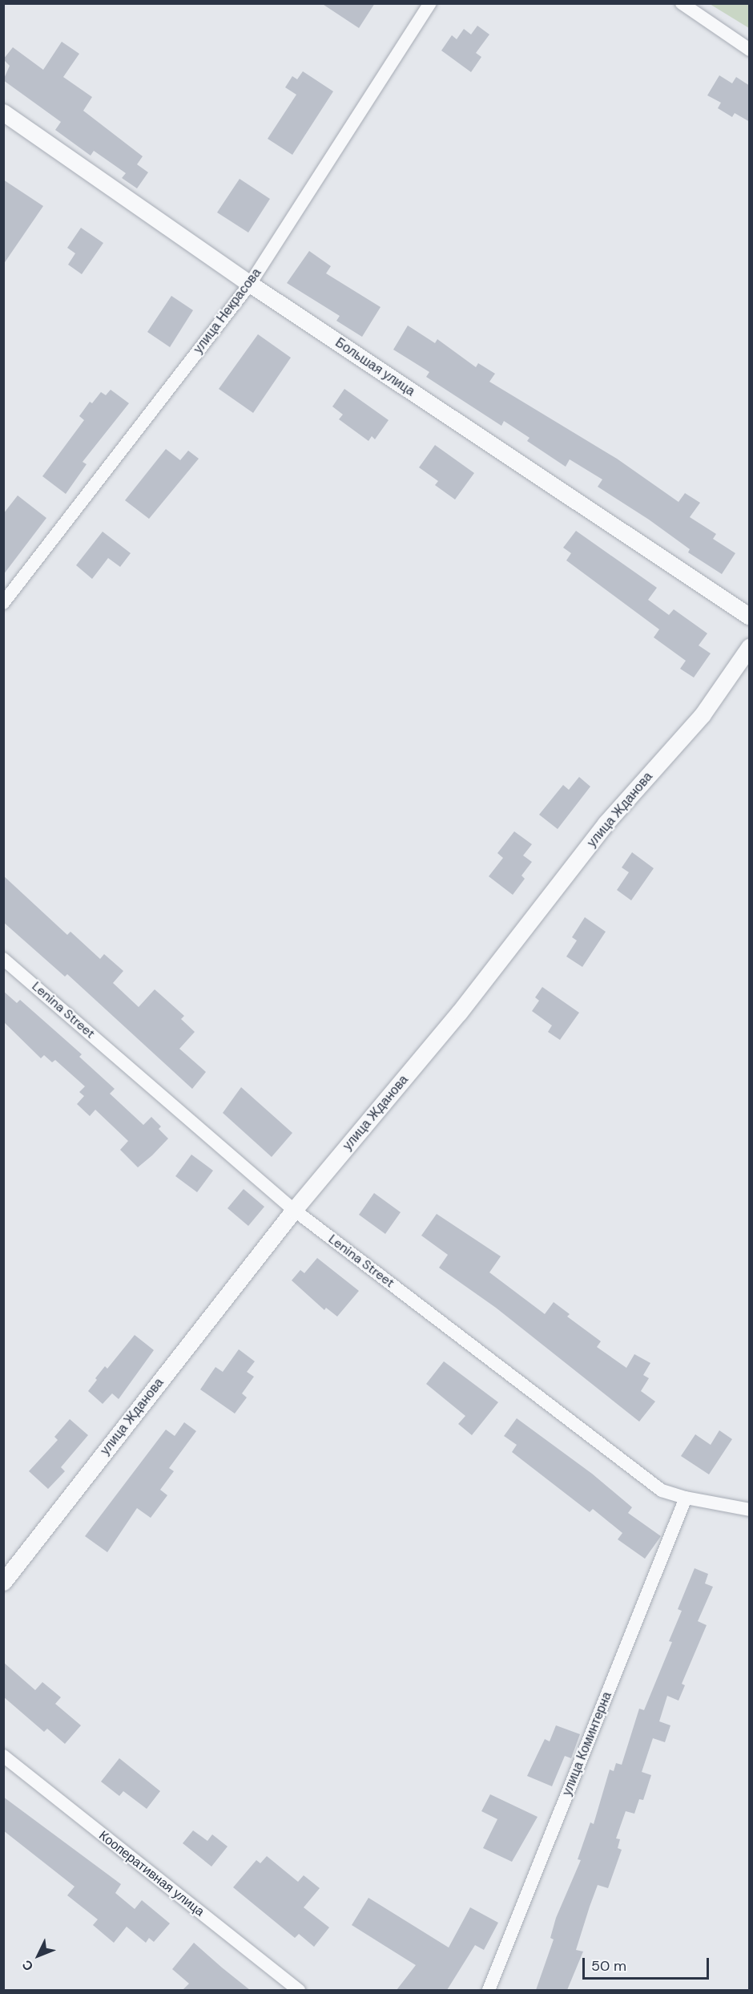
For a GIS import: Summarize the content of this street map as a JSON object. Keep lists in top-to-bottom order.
{
  "streets": {
    "street": [
      "улица Некрасова",
      "Большая улица",
      "улица Жданова",
      "Lenina Street",
      "улица Коминтерна",
      "Кооперативная улица"
    ]
  },
  "crossings": [
    ["улица Некрасова", "Большая улица"],
    ["улица Жданова", "Lenina Street"],
    ["Lenina Street", "улица Коминтерна"]
  ],
  "scale_bar": "50 m",
  "north": "bottom left"
}
